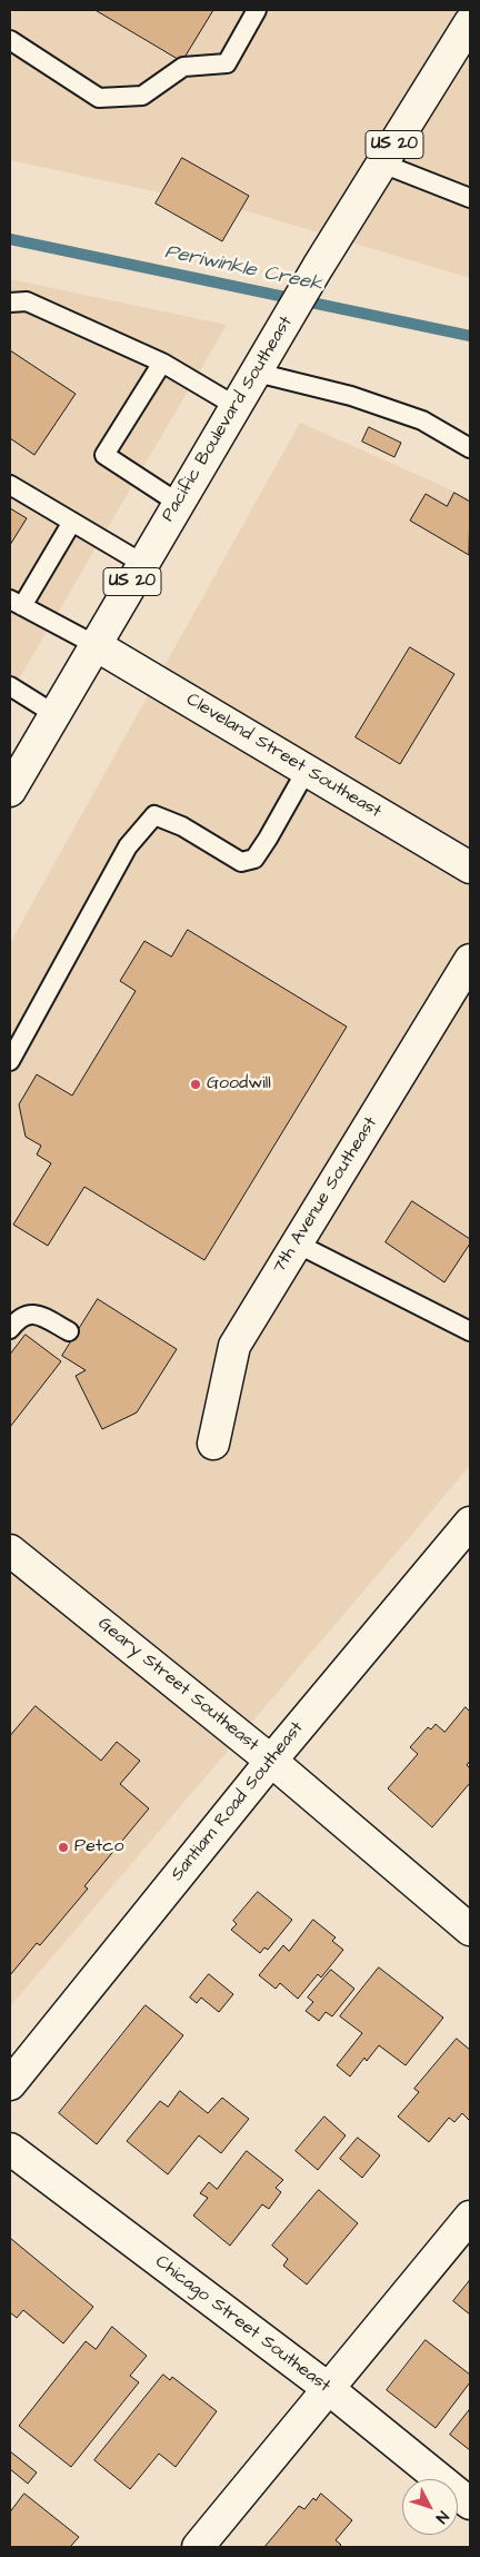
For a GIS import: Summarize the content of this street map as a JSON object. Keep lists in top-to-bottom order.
{
  "streets": {
    "main road": [
      "US 20",
      "Pacific Boulevard Southeast",
      "Cleveland Street Southeast",
      "7th Avenue Southeast",
      "Geary Street Southeast",
      "Santiam Road Southeast",
      "Chicago Street Southeast"
    ]
  },
  "crossings": [
    ["Pacific Boulevard Southeast", "Cleveland Street Southeast"],
    ["Geary Street Southeast", "Santiam Road Southeast"]
  ],
  "water": ["Periwinkle Creek"],
  "places": ["Goodwill", "Petco"],
  "north": "bottom right"
}
